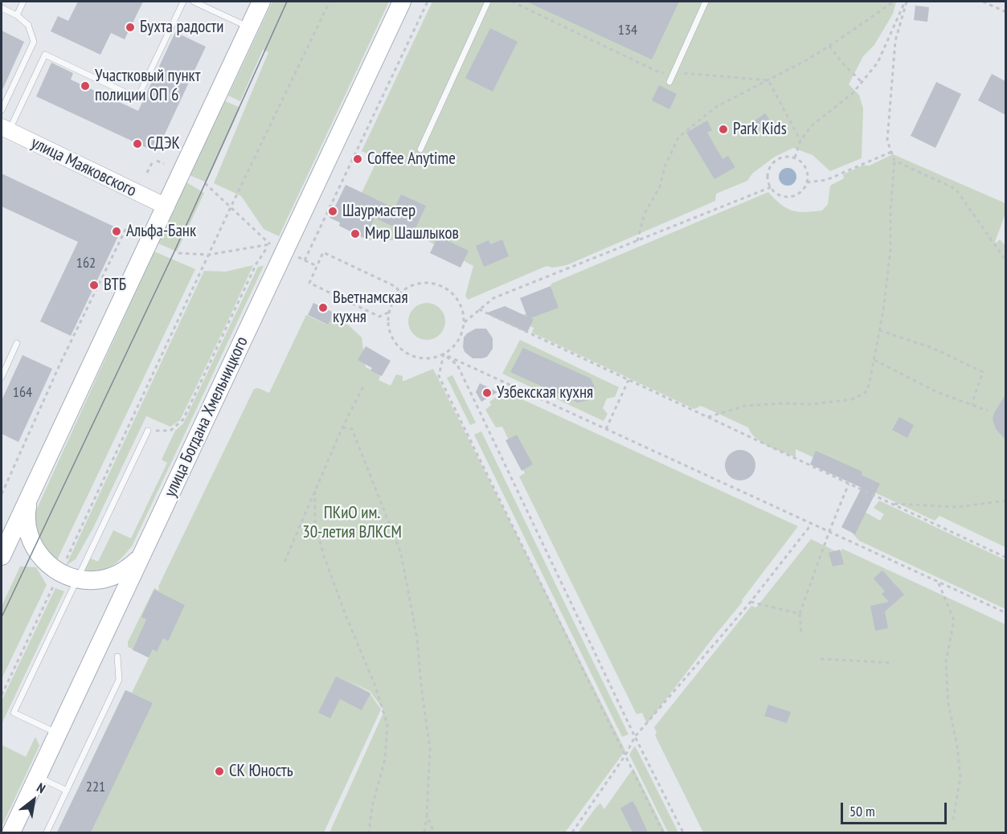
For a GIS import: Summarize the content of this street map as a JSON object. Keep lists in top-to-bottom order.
{
  "streets": {
    "main road": ["улица Маяковского", "улица Богдана Хмельницкого"]
  },
  "parks": ["ПКиО им. 30-летия ВЛКСМ"],
  "places": [
    "Бухта радости",
    "Участковый пункт полиции ОП 6",
    "Park Kids",
    "СДЭК",
    "Coffee Anytime",
    "Шаурмастер",
    "Альфа-Банк",
    "Мир Шашлыков",
    "ВТБ",
    "Вьетнамская кухня",
    "Узбекская кухня",
    "СК Юность"
  ],
  "house_numbers": [
    "134",
    "162",
    "164",
    "221"
  ],
  "scale_bar": "50 m",
  "north": "top right"
}
